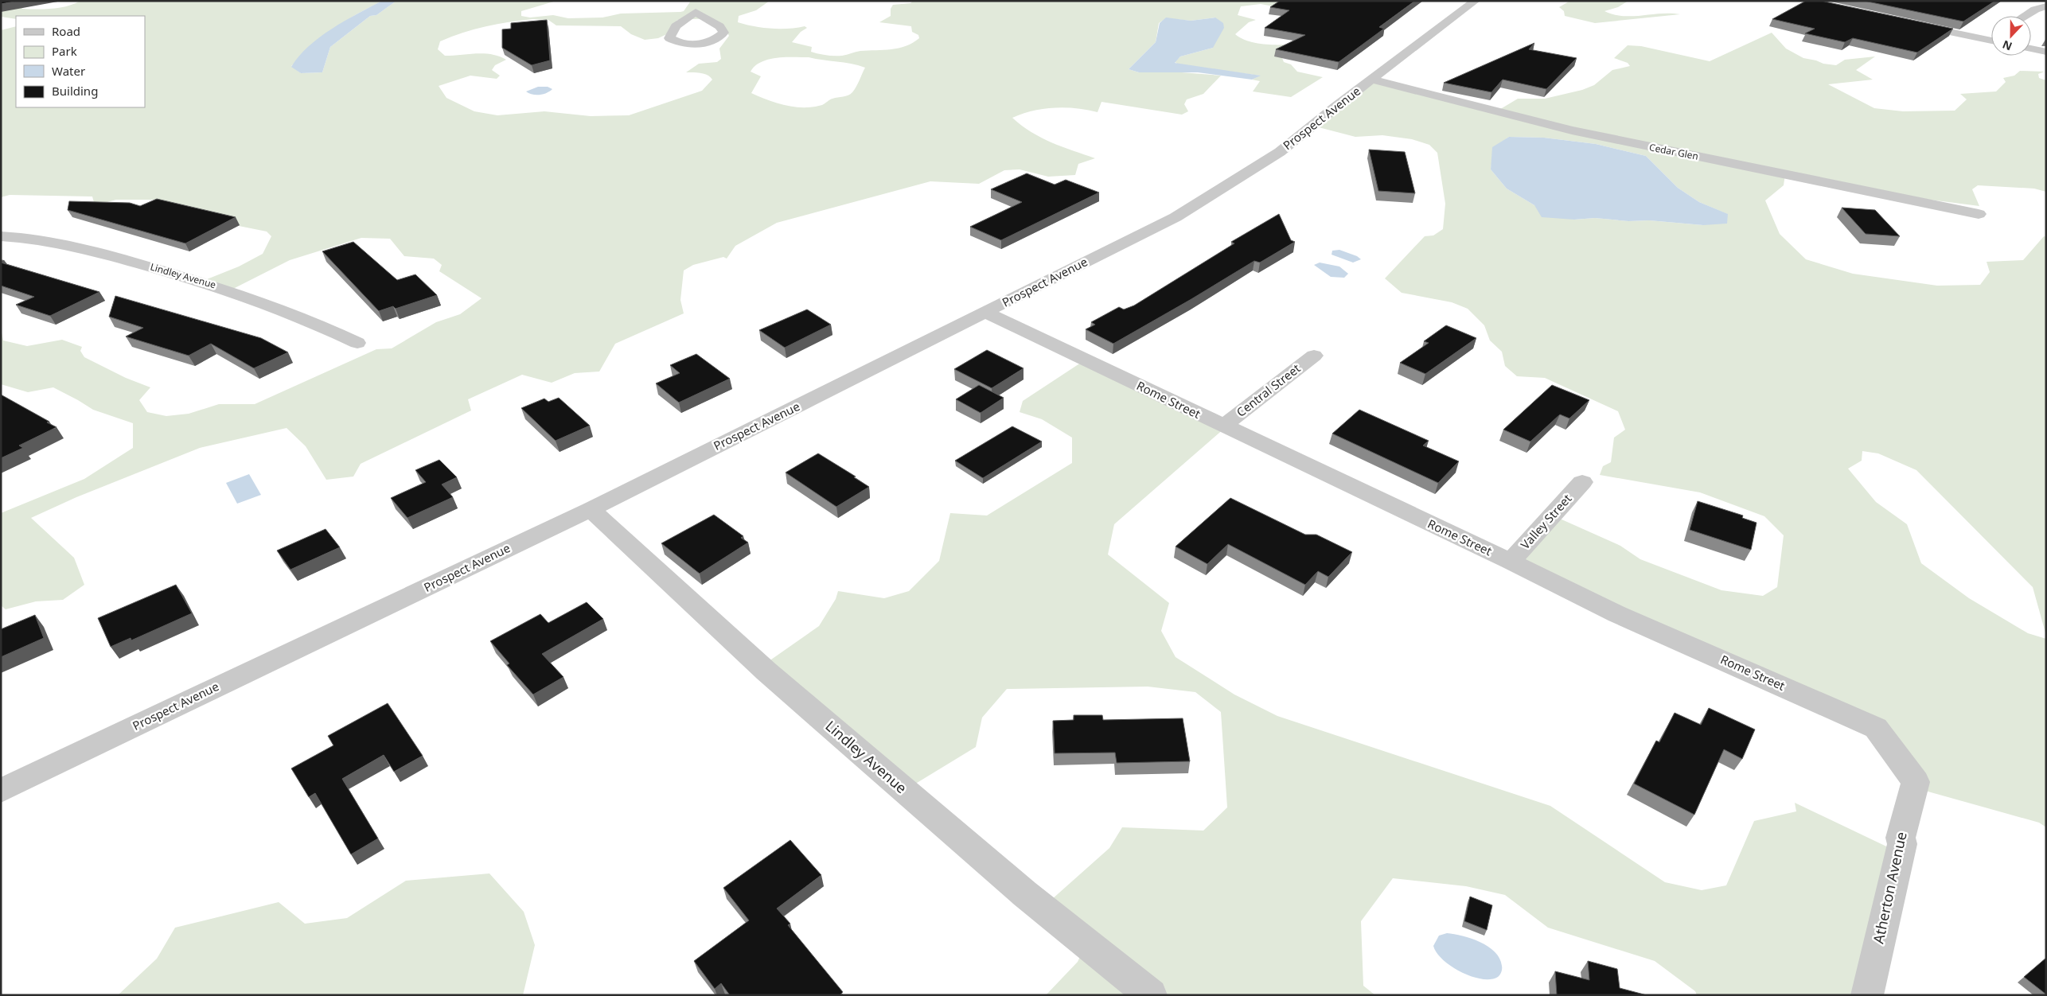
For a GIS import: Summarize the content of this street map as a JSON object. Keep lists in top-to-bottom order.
{
  "streets": {
    "street": [
      "Prospect Avenue",
      "Cedar Glen",
      "Lindley Avenue",
      "Central Street",
      "Rome Street",
      "Valley Street",
      "Atherton Avenue"
    ]
  },
  "crossings": [
    ["Prospect Avenue", "Cedar Glen"],
    ["Prospect Avenue", "Lindley Avenue"],
    ["Prospect Avenue", "Rome Street"],
    ["Central Street", "Rome Street"],
    ["Rome Street", "Valley Street"],
    ["Rome Street", "Atherton Avenue"]
  ],
  "legend": [
    "Road",
    "Park",
    "Water",
    "Building"
  ],
  "north": "bottom"
}
